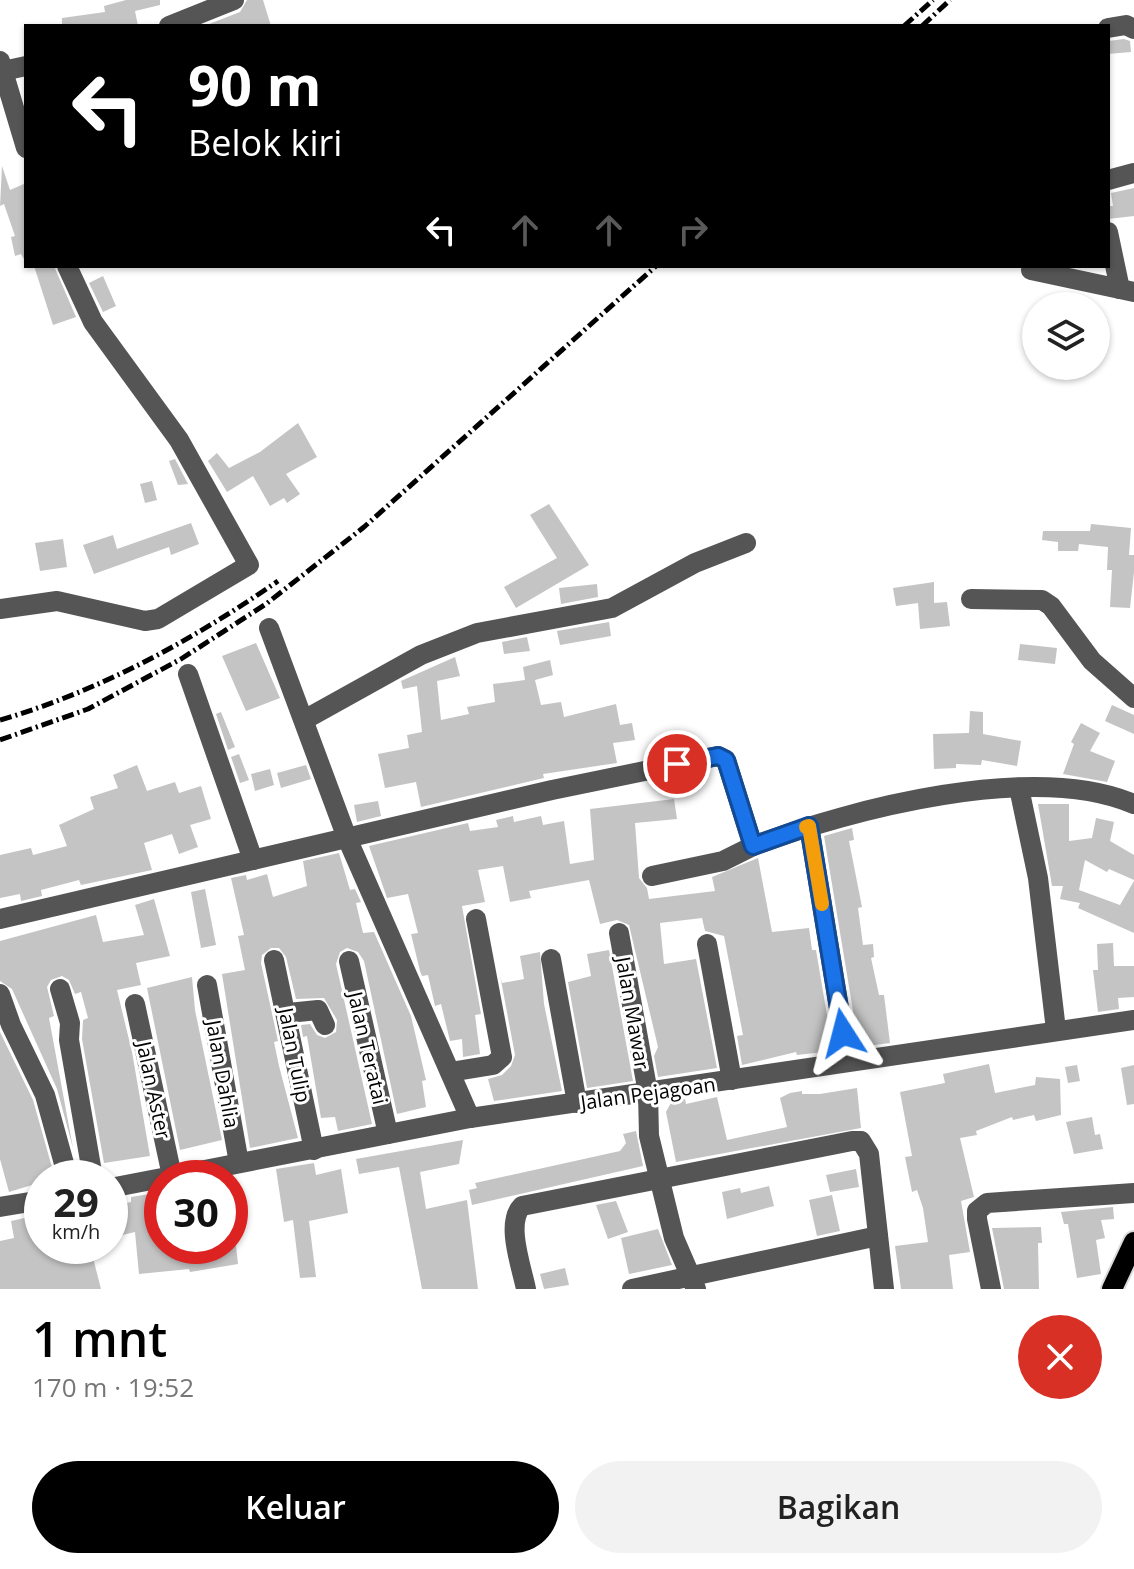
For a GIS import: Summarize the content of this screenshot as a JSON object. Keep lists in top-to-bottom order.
{
  "streets": {
    "street": [
      "Jalan Mawar",
      "Jalan Teratai",
      "Jalan Tulip",
      "Jalan Dahlia",
      "Jalan Aster",
      "Jalan Pejagoan"
    ]
  },
  "crossings": [
    ["Jalan Mawar", "Jalan Pejagoan"],
    ["Jalan Teratai", "Jalan Pejagoan"],
    ["Jalan Tulip", "Jalan Pejagoan"]
  ],
  "page": {
    "turn": ["90 m", "Belok kiri"],
    "speed": "29 km/h",
    "limit": "30",
    "heading": ["1 mnt", "170 m · 19:52"],
    "buttons": ["Keluar", "Bagikan"]
  }
}
